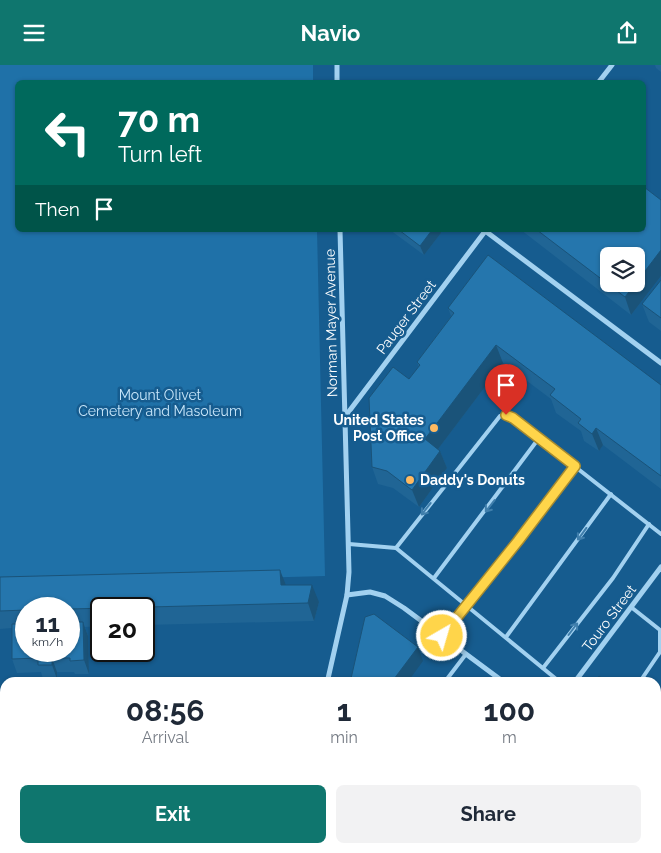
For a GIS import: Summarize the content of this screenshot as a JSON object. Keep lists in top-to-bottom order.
{
  "streets": {
    "street": ["Pauger Street", "Norman Mayer Avenue", "Touro Street"]
  },
  "crossings": [
    ["Pauger Street", "Norman Mayer Avenue"]
  ],
  "parks": ["Mount Olivet Cemetery and Masoleum"],
  "places": ["United States Post Office", "Daddy's Donuts"],
  "page": {
    "header": "Navio",
    "turn": ["70 m", "Turn left"],
    "then": "Then",
    "speed": "11 km/h",
    "limit": "20",
    "eta": [
      "08:56",
      "Arrival",
      "1",
      "min",
      "100",
      "m"
    ],
    "buttons": ["Exit", "Share"]
  }
}
